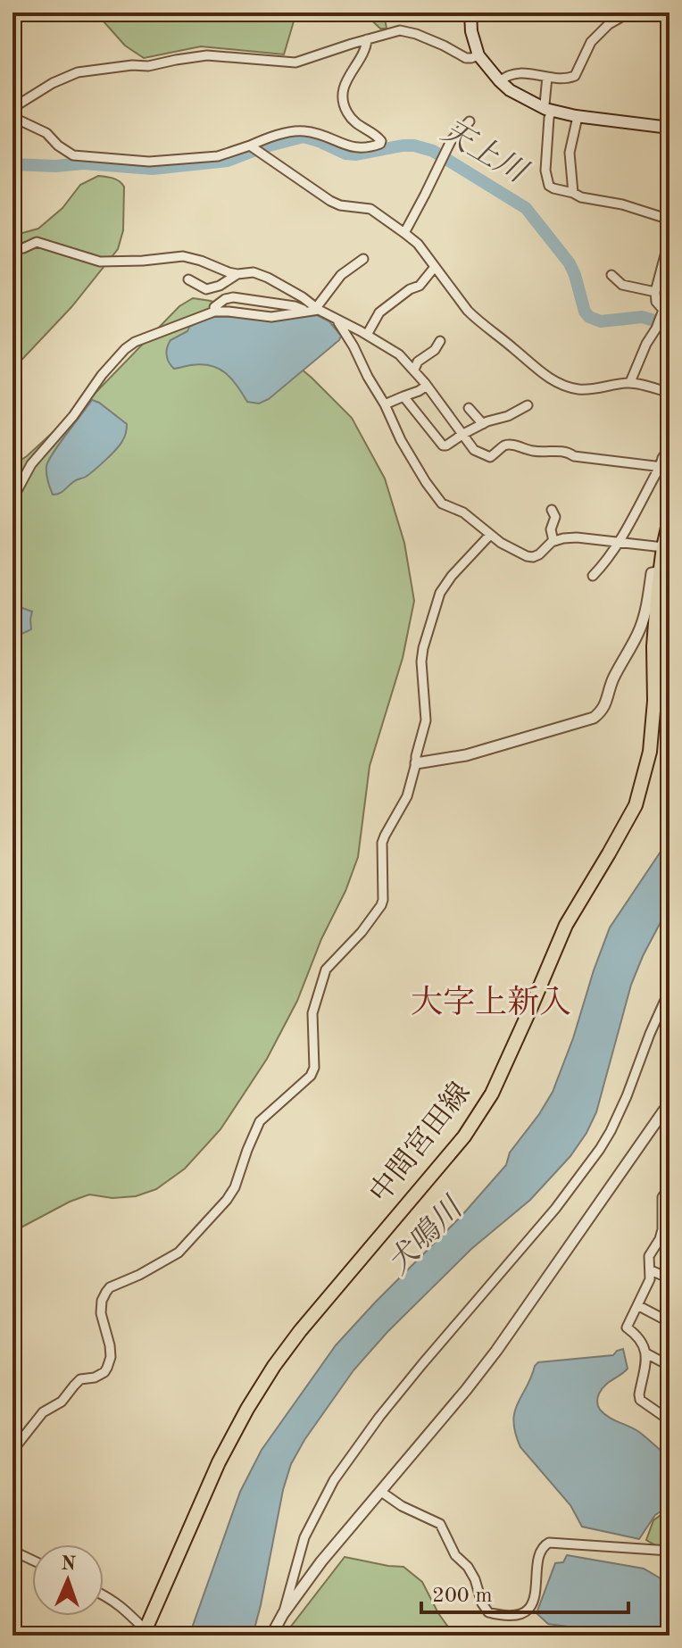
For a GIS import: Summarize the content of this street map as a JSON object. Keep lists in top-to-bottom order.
{
  "streets": {
    "main road": ["中間宮田線"]
  },
  "districts": ["大字上新入"],
  "water": ["天上川", "犬鳴川"],
  "scale_bar": "200 m",
  "north": "top"
}
